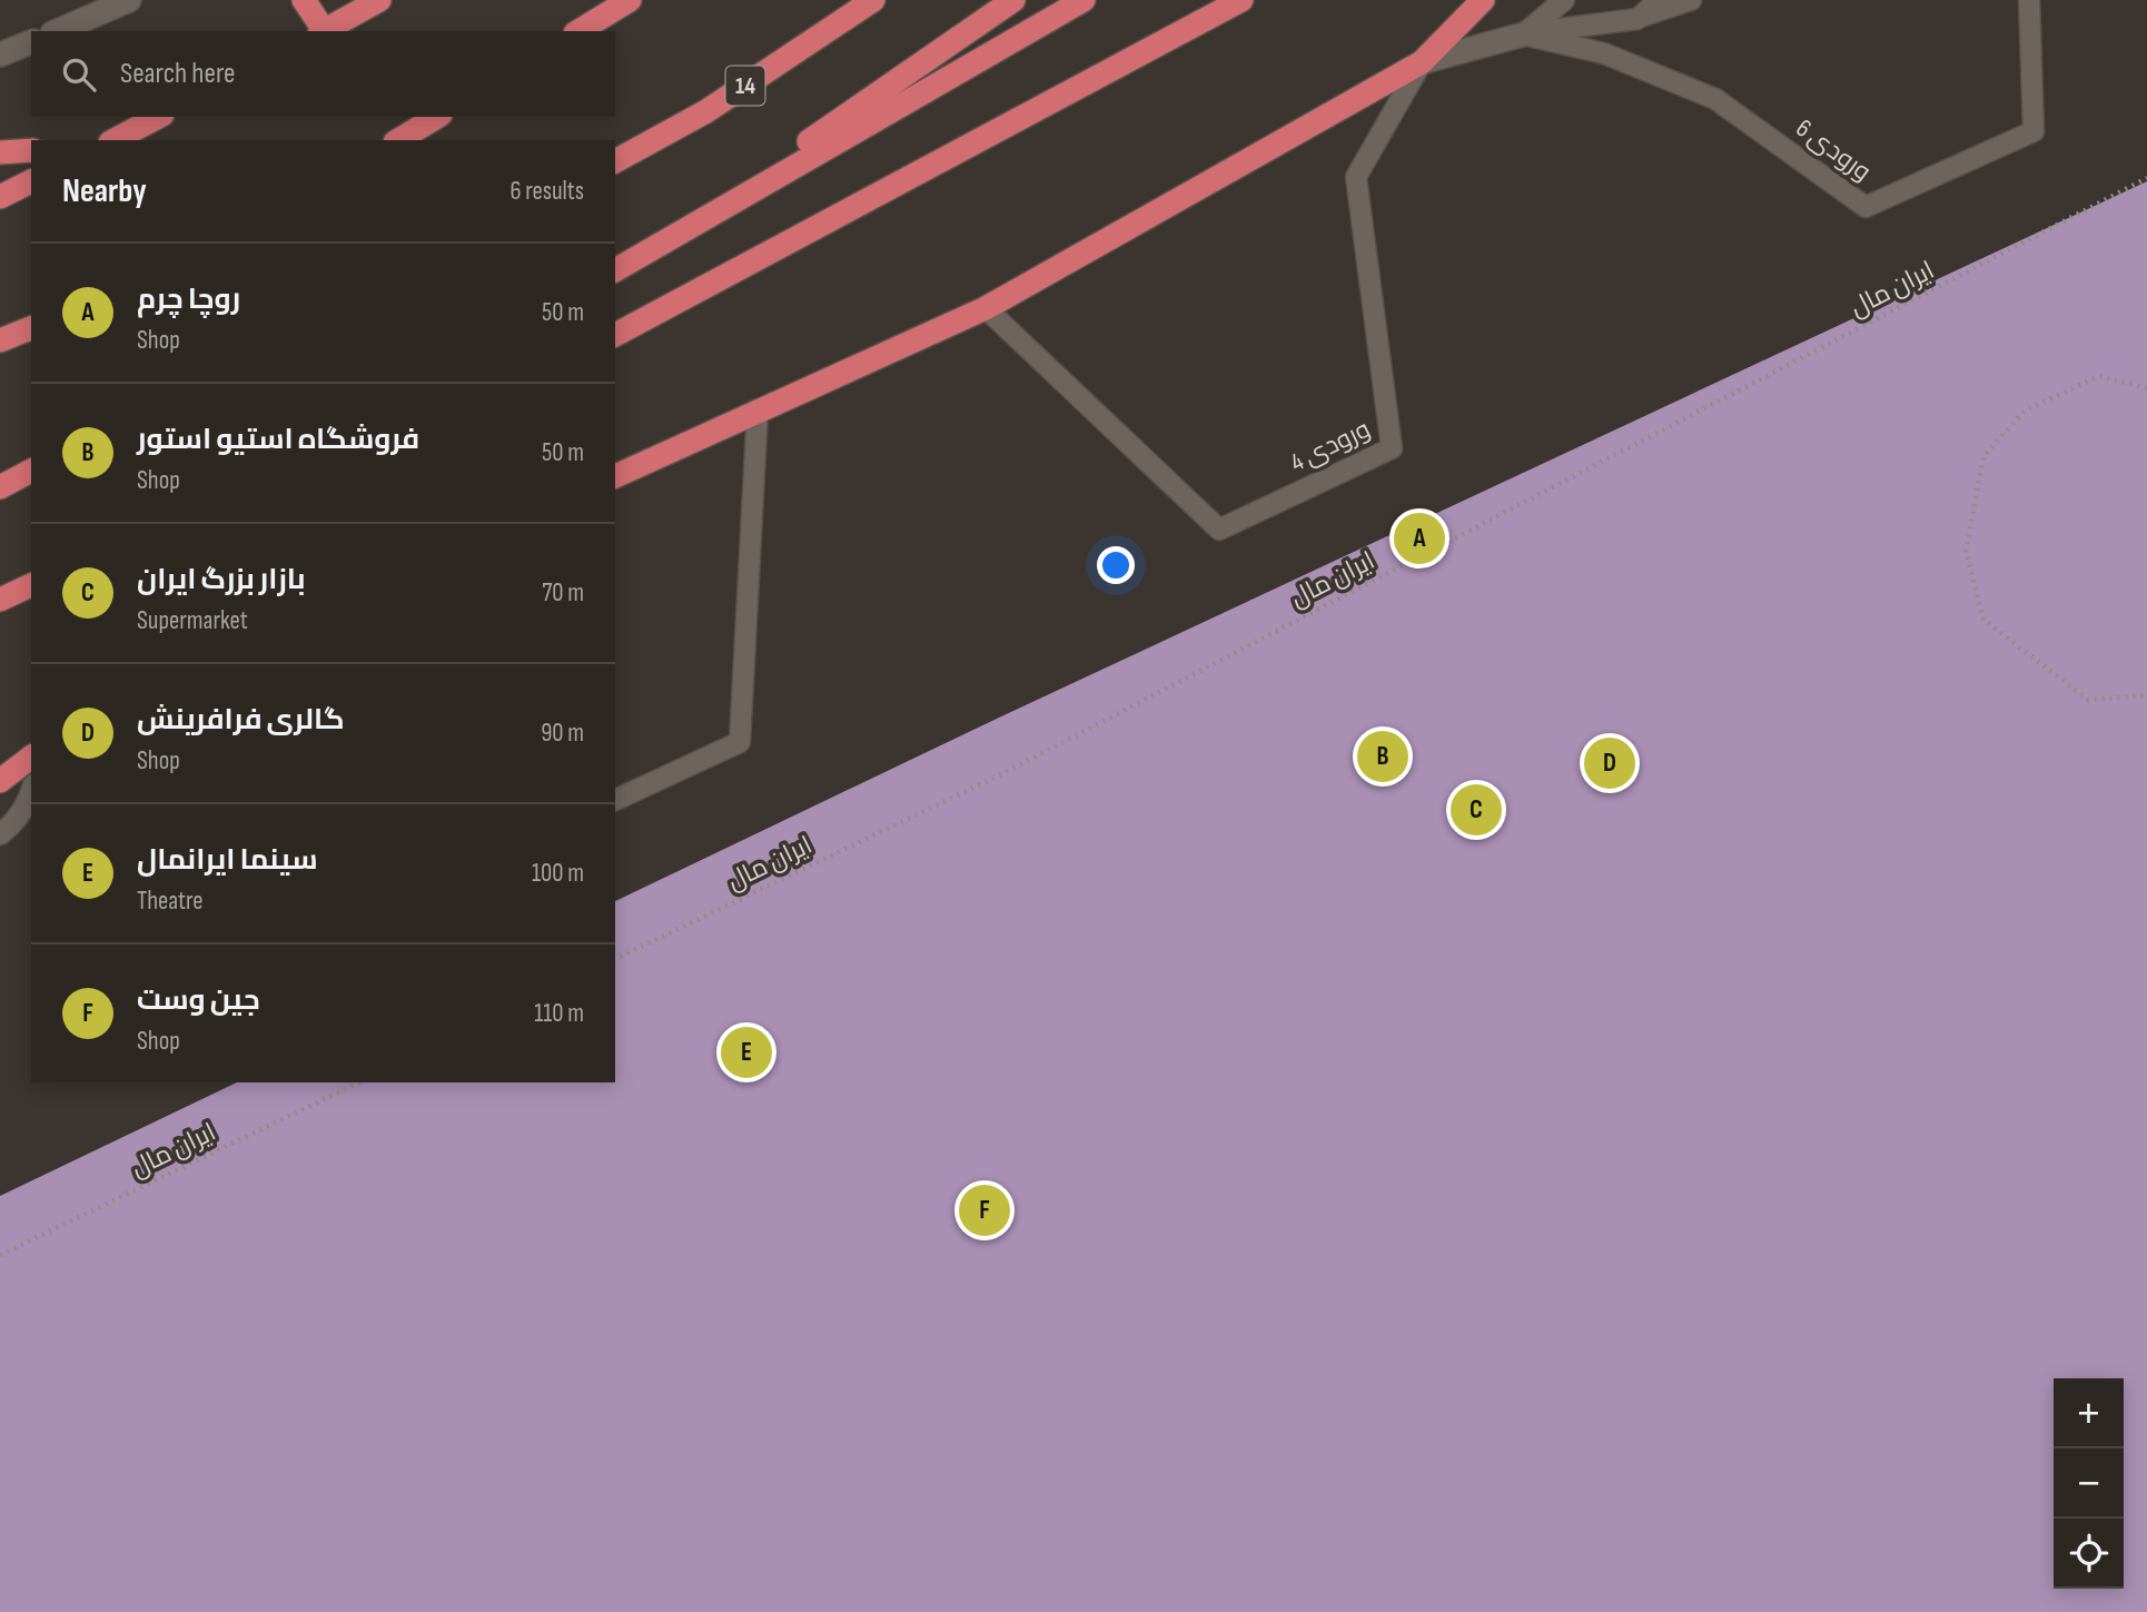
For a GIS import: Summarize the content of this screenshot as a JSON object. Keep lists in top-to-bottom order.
{
  "streets": {
    "highway": ["14"],
    "lane": ["ورودی 6", "ورودی 4"],
    "path": ["ایران مال"]
  },
  "page": {
    "search": "Search here",
    "heading": ["Nearby", "6 results"],
    "list": [
      {
        "mark": "A",
        "name": "روچا چرم",
        "note": "Shop",
        "value": "50 m"
      },
      {
        "mark": "B",
        "name": "فروشگاه استیو استور",
        "note": "Shop",
        "value": "50 m"
      },
      {
        "mark": "C",
        "name": "بازار بزرگ ایران",
        "note": "Supermarket",
        "value": "70 m"
      },
      {
        "mark": "D",
        "name": "گالری فرافرینش",
        "note": "Shop",
        "value": "90 m"
      },
      {
        "mark": "E",
        "name": "سینما ایرانمال",
        "note": "Theatre",
        "value": "100 m"
      },
      {
        "mark": "F",
        "name": "جین وست",
        "note": "Shop",
        "value": "110 m"
      }
    ],
    "pins": [
      "A",
      "B",
      "D",
      "C",
      "E",
      "F"
    ],
    "map_buttons": ["+", "−"]
  }
}
